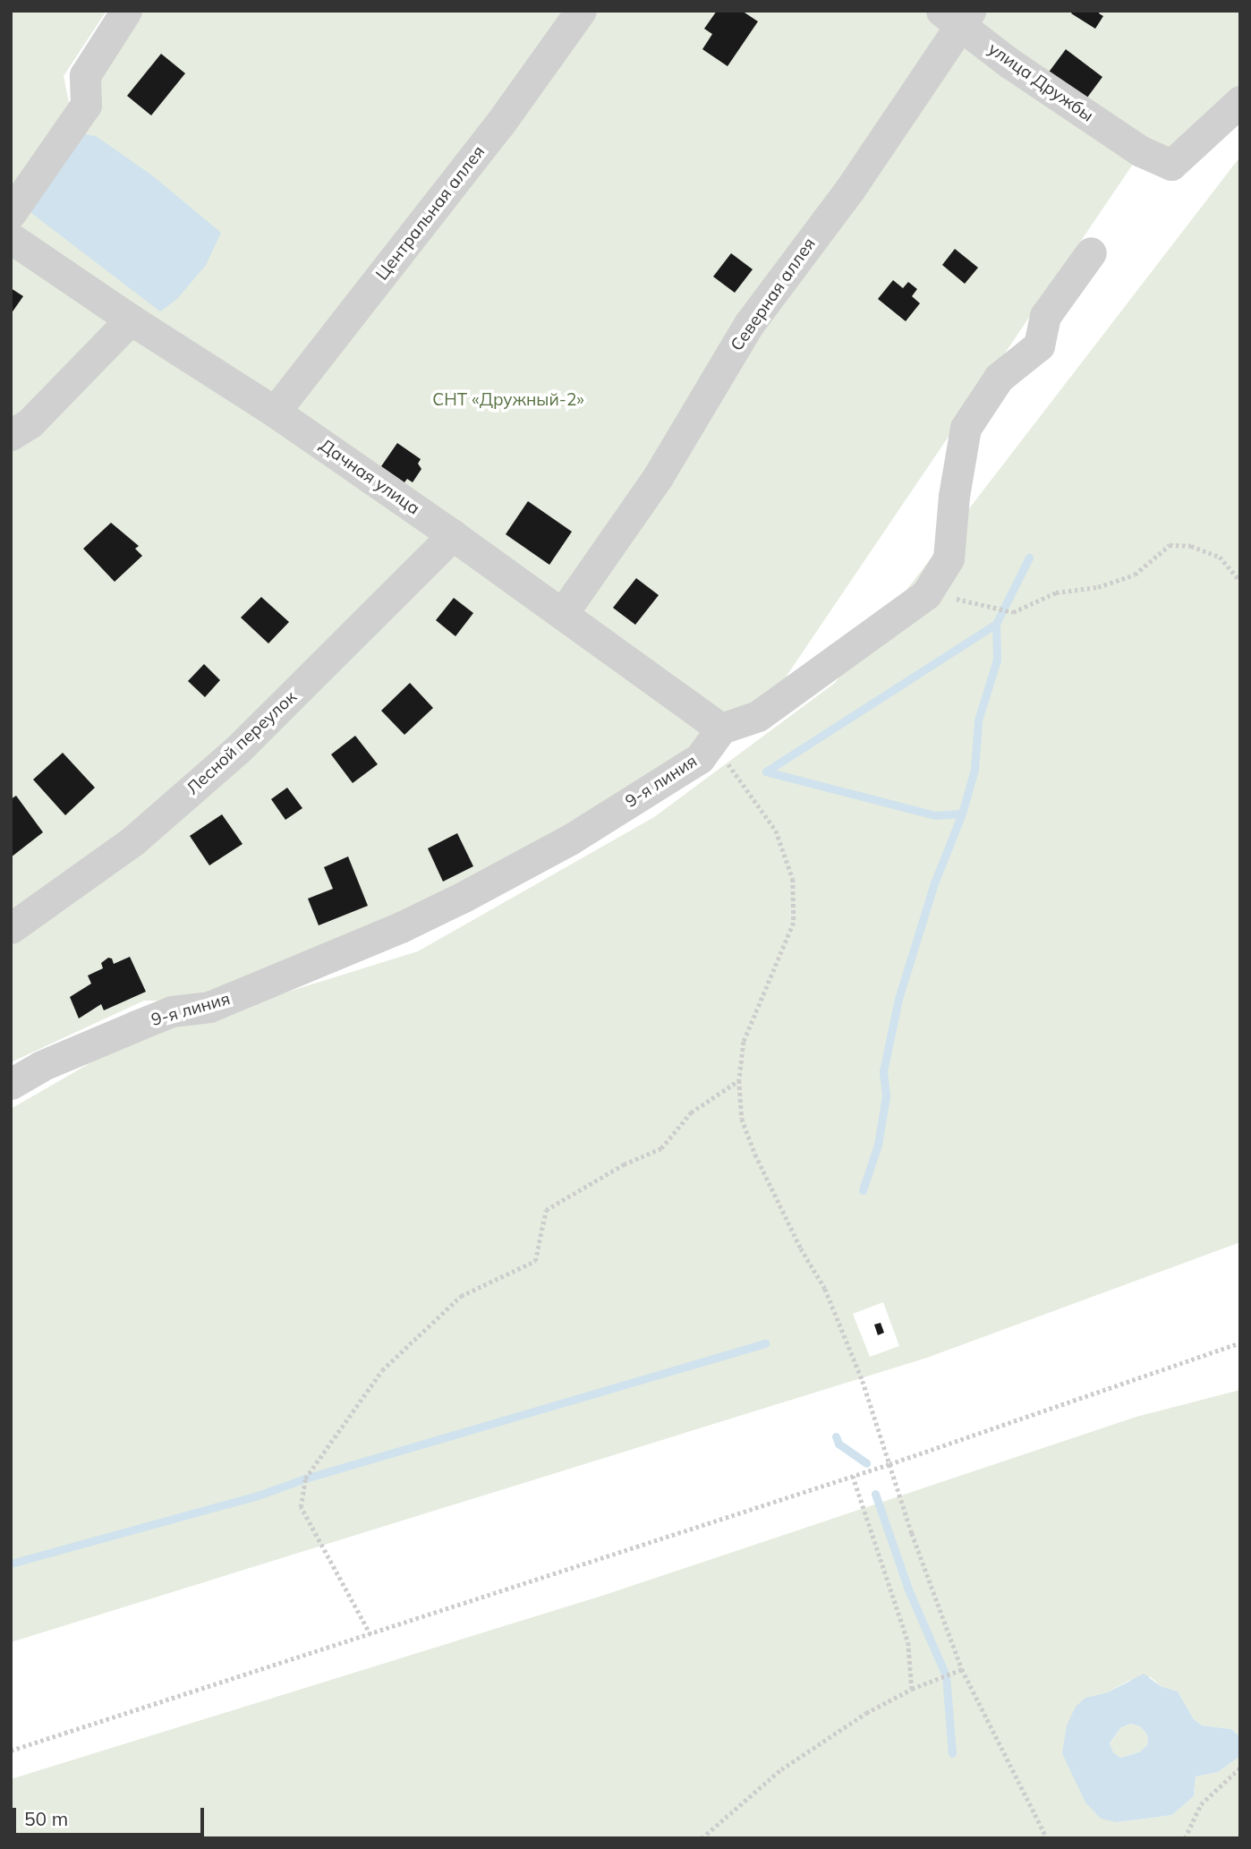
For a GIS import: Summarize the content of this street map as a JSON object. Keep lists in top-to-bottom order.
{
  "streets": {
    "street": [
      "улица Дружбы",
      "Центральная аллея",
      "Северная аллея",
      "Дачная улица",
      "Лесной переулок",
      "9-я линия"
    ]
  },
  "crossings": [
    ["улица Дружбы", "Северная аллея"],
    ["Центральная аллея", "Дачная улица"],
    ["Северная аллея", "Дачная улица"],
    ["Дачная улица", "Лесной переулок"],
    ["Дачная улица", "9-я линия"]
  ],
  "parks": ["СНТ «Дружный-2»"],
  "scale_bar": "50 m"
}
